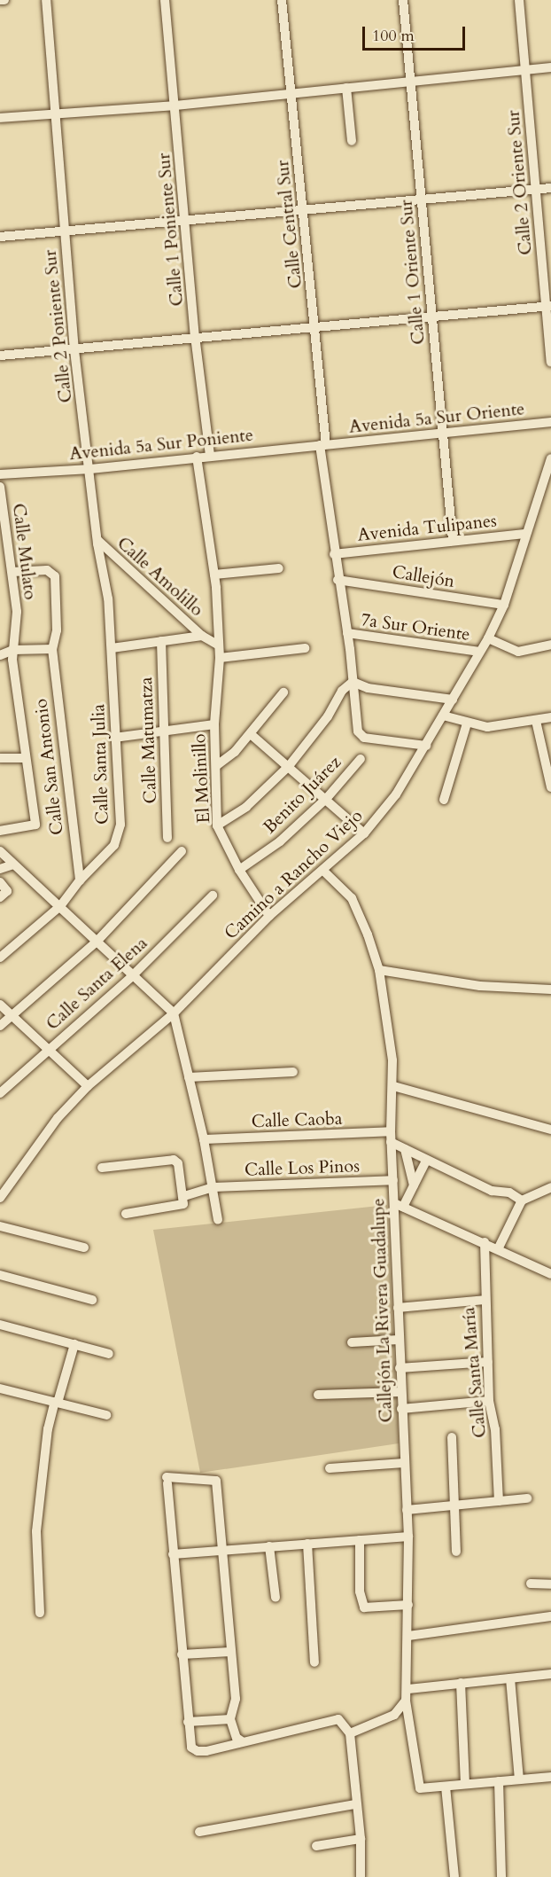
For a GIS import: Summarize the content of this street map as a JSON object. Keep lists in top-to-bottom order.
{
  "streets": {
    "street": [
      "Calle 2 Oriente Sur",
      "Calle Central Sur",
      "Calle 1 Poniente Sur",
      "Calle 1 Oriente Sur",
      "Calle 2 Poniente Sur",
      "Avenida 5a Sur Oriente",
      "Avenida 5a Sur Poniente",
      "Avenida Tulipanes",
      "Calle Mulato",
      "Calle Amolillo",
      "Callejón",
      "7a Sur Oriente",
      "Calle Matumatza",
      "Calle Santa Julia",
      "Calle San Antonio",
      "El Molinillo",
      "Benito Juárez",
      "Camino a Rancho Viejo",
      "Calle Santa Elena",
      "Calle Caoba",
      "Calle Los Pinos",
      "Callejón La Rivera Guadalupe",
      "Calle Santa María"
    ]
  },
  "crossings": [
    ["Calle Central Sur", "Avenida 5a Sur Oriente"],
    ["Calle Central Sur", "Avenida 5a Sur Poniente"],
    ["Calle Central Sur", "Avenida Tulipanes"],
    ["Calle Central Sur", "Callejón"],
    ["Calle Central Sur", "7a Sur Oriente"],
    ["Calle Central Sur", "Camino a Rancho Viejo"],
    ["Calle 1 Poniente Sur", "Avenida 5a Sur Poniente"],
    ["Calle 1 Oriente Sur", "Avenida 5a Sur Oriente"],
    ["Calle 1 Oriente Sur", "Avenida Tulipanes"],
    ["Calle 2 Poniente Sur", "Avenida 5a Sur Poniente"],
    ["Calle 2 Poniente Sur", "Calle Amolillo"],
    ["Calle 2 Poniente Sur", "Calle Santa Julia"],
    ["Avenida 5a Sur Oriente", "Avenida 5a Sur Poniente"],
    ["Avenida 5a Sur Poniente", "El Molinillo"],
    ["Avenida Tulipanes", "Camino a Rancho Viejo"],
    ["Calle Mulato", "Calle San Antonio"],
    ["Calle Amolillo", "El Molinillo"],
    ["Callejón", "Camino a Rancho Viejo"],
    ["7a Sur Oriente", "Camino a Rancho Viejo"],
    ["Calle Santa Julia", "Calle San Antonio"],
    ["El Molinillo", "Benito Juárez"],
    ["El Molinillo", "Camino a Rancho Viejo"],
    ["Camino a Rancho Viejo", "Callejón La Rivera Guadalupe"],
    ["Calle Caoba", "Callejón La Rivera Guadalupe"],
    ["Calle Los Pinos", "Callejón La Rivera Guadalupe"]
  ],
  "scale_bar": "100 m"
}
